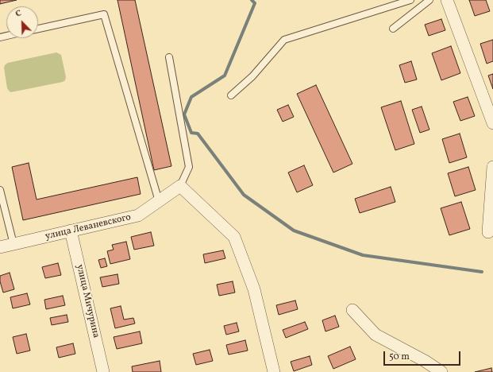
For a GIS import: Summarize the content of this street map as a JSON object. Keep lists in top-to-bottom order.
{
  "streets": {
    "street": ["улица Леваневского", "улица Мичурина"]
  },
  "crossings": [
    ["улица Леваневского", "улица Мичурина"]
  ],
  "scale_bar": "50 m",
  "north": "top left"
}
